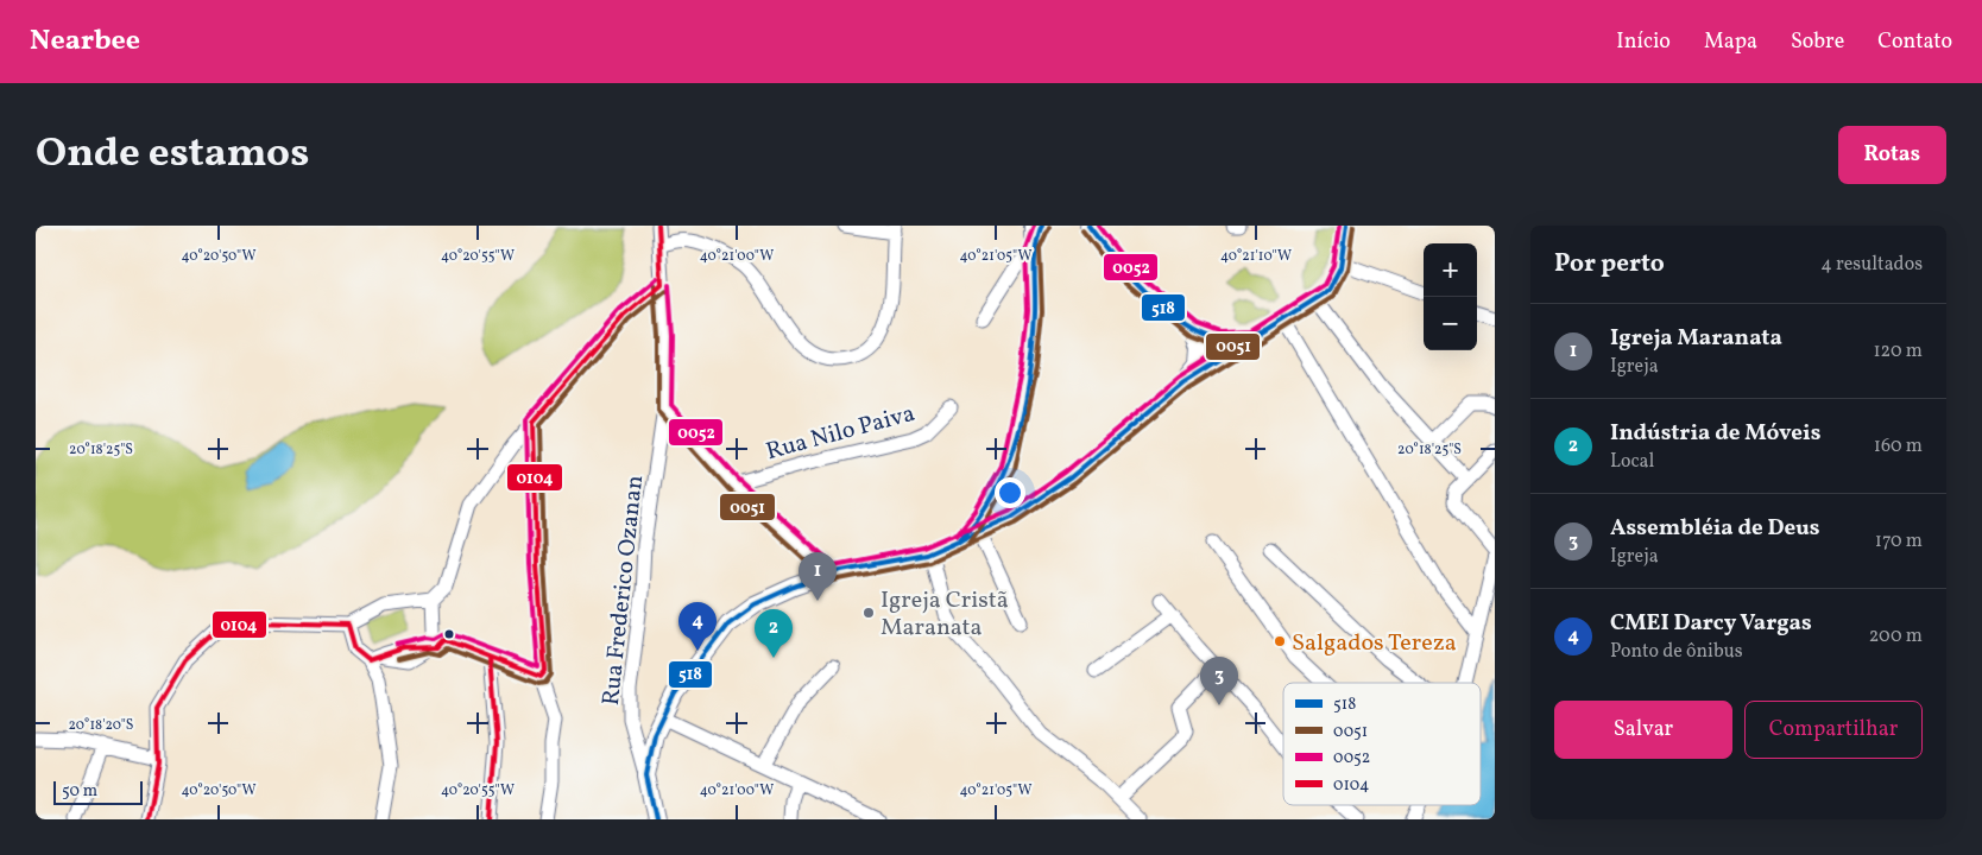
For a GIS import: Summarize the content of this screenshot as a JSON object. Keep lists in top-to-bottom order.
{
  "streets": {
    "street": ["Rua Nilo Paiva", "Rua Frederico Ozanan"]
  },
  "places": ["Igreja Cristã Maranata", "Salgados Tereza"],
  "lines": [
    "transit line 518",
    "transit line 0052",
    "transit line 0104",
    "transit line 0051"
  ],
  "legend": [
    "518",
    "0051",
    "0052",
    "0104"
  ],
  "scale_bar": "50 m",
  "page": {
    "header": "Nearbee",
    "nav": [
      "Início",
      "Mapa",
      "Sobre",
      "Contato"
    ],
    "title": "Onde estamos",
    "buttons": [
      "Rotas",
      ["Salvar", "Compartilhar"]
    ],
    "heading": ["Por perto", "4 resultados"],
    "map_buttons": ["+", "−"],
    "list": [
      {
        "mark": "1",
        "name": "Igreja Maranata",
        "note": "Igreja",
        "value": "120 m"
      },
      {
        "mark": "2",
        "name": "Indústria de Móveis",
        "note": "Local",
        "value": "160 m"
      },
      {
        "mark": "3",
        "name": "Assembléia de Deus",
        "note": "Igreja",
        "value": "170 m"
      },
      {
        "mark": "4",
        "name": "CMEI Darcy Vargas",
        "note": "Ponto de ônibus",
        "value": "200 m"
      }
    ],
    "pins": [
      "1",
      "4",
      "2",
      "3"
    ],
    "scale": "50 m"
  },
  "coordinates": [
    "40°20'50\"W",
    "40°20'55\"W",
    "40°21'00\"W",
    "40°21'05\"W",
    "40°21'10\"W",
    "20°18'25\"S",
    "20°18'20\"S"
  ]
}
